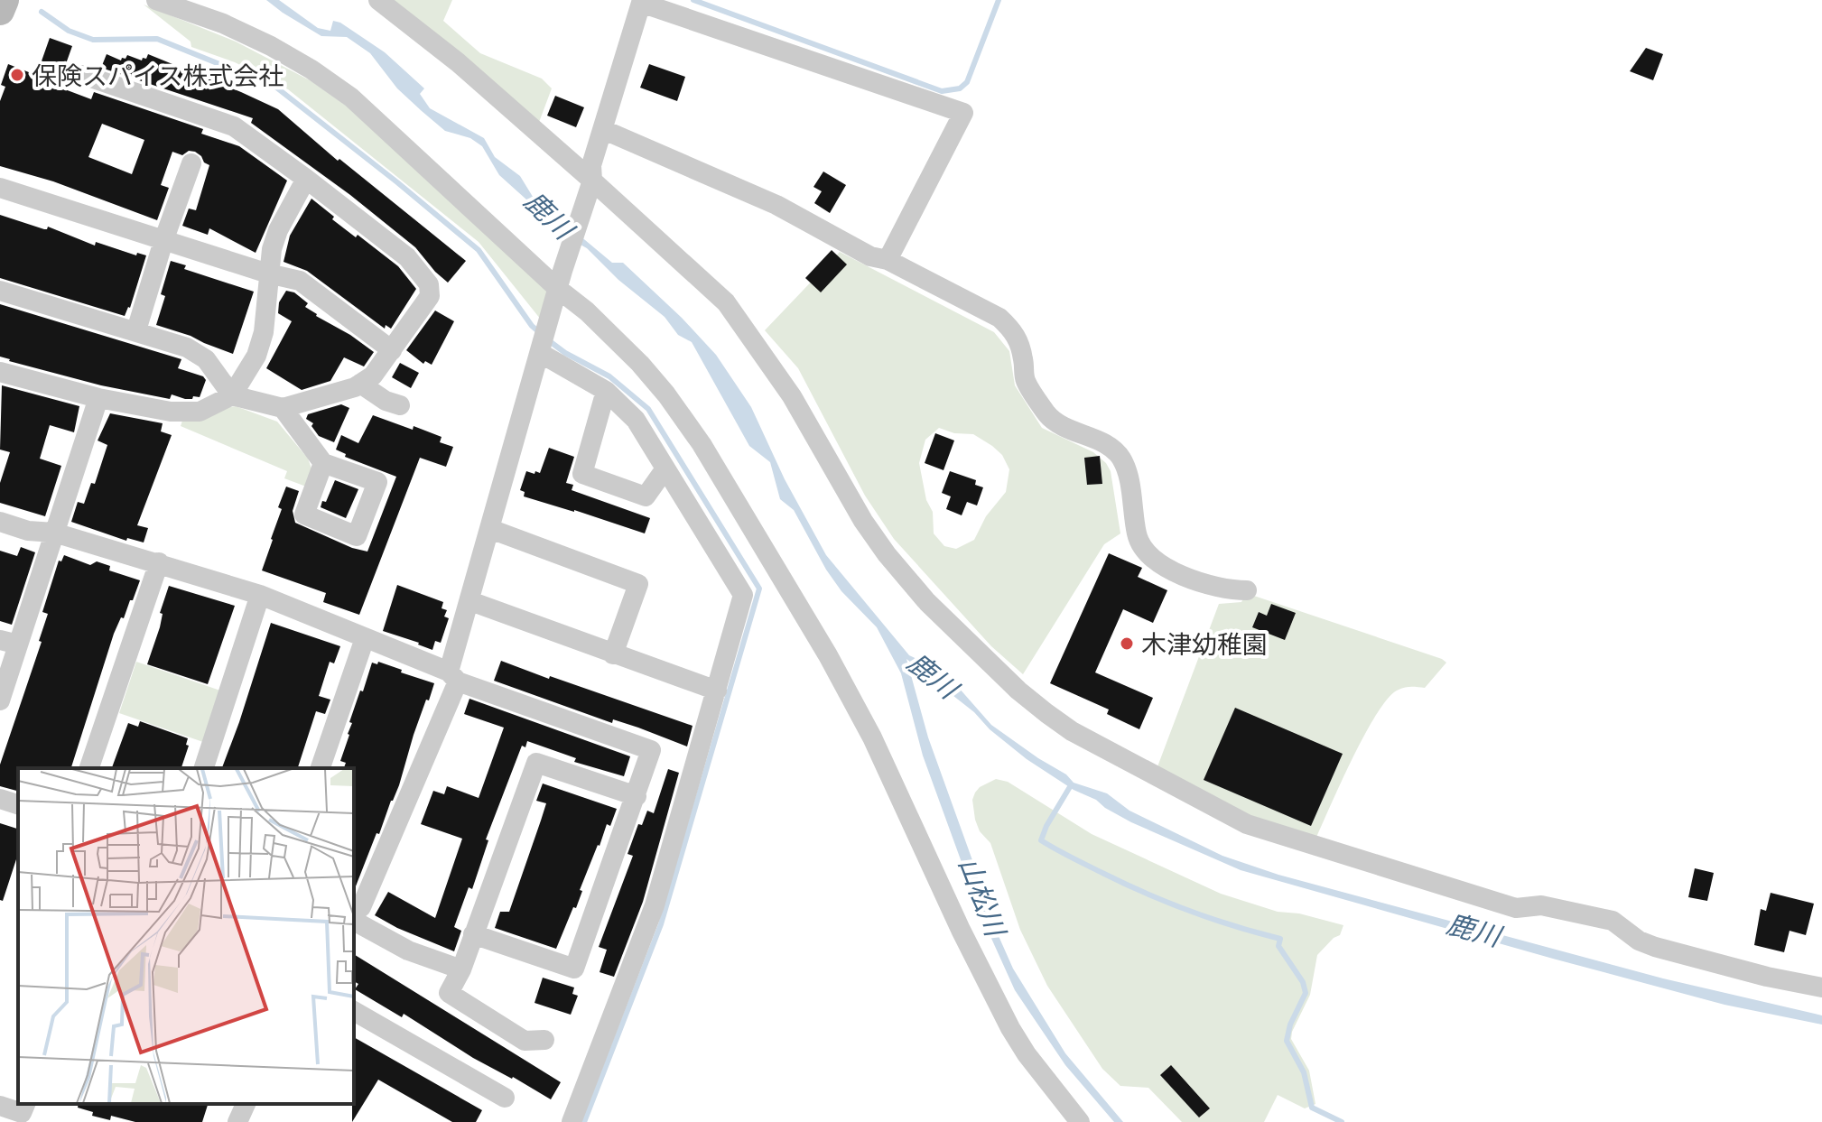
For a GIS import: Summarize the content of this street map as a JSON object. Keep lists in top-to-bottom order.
{
  "water": ["鹿川", "山松川"],
  "places": ["保険スパイス株式会社", "木津幼稚園"]
}
